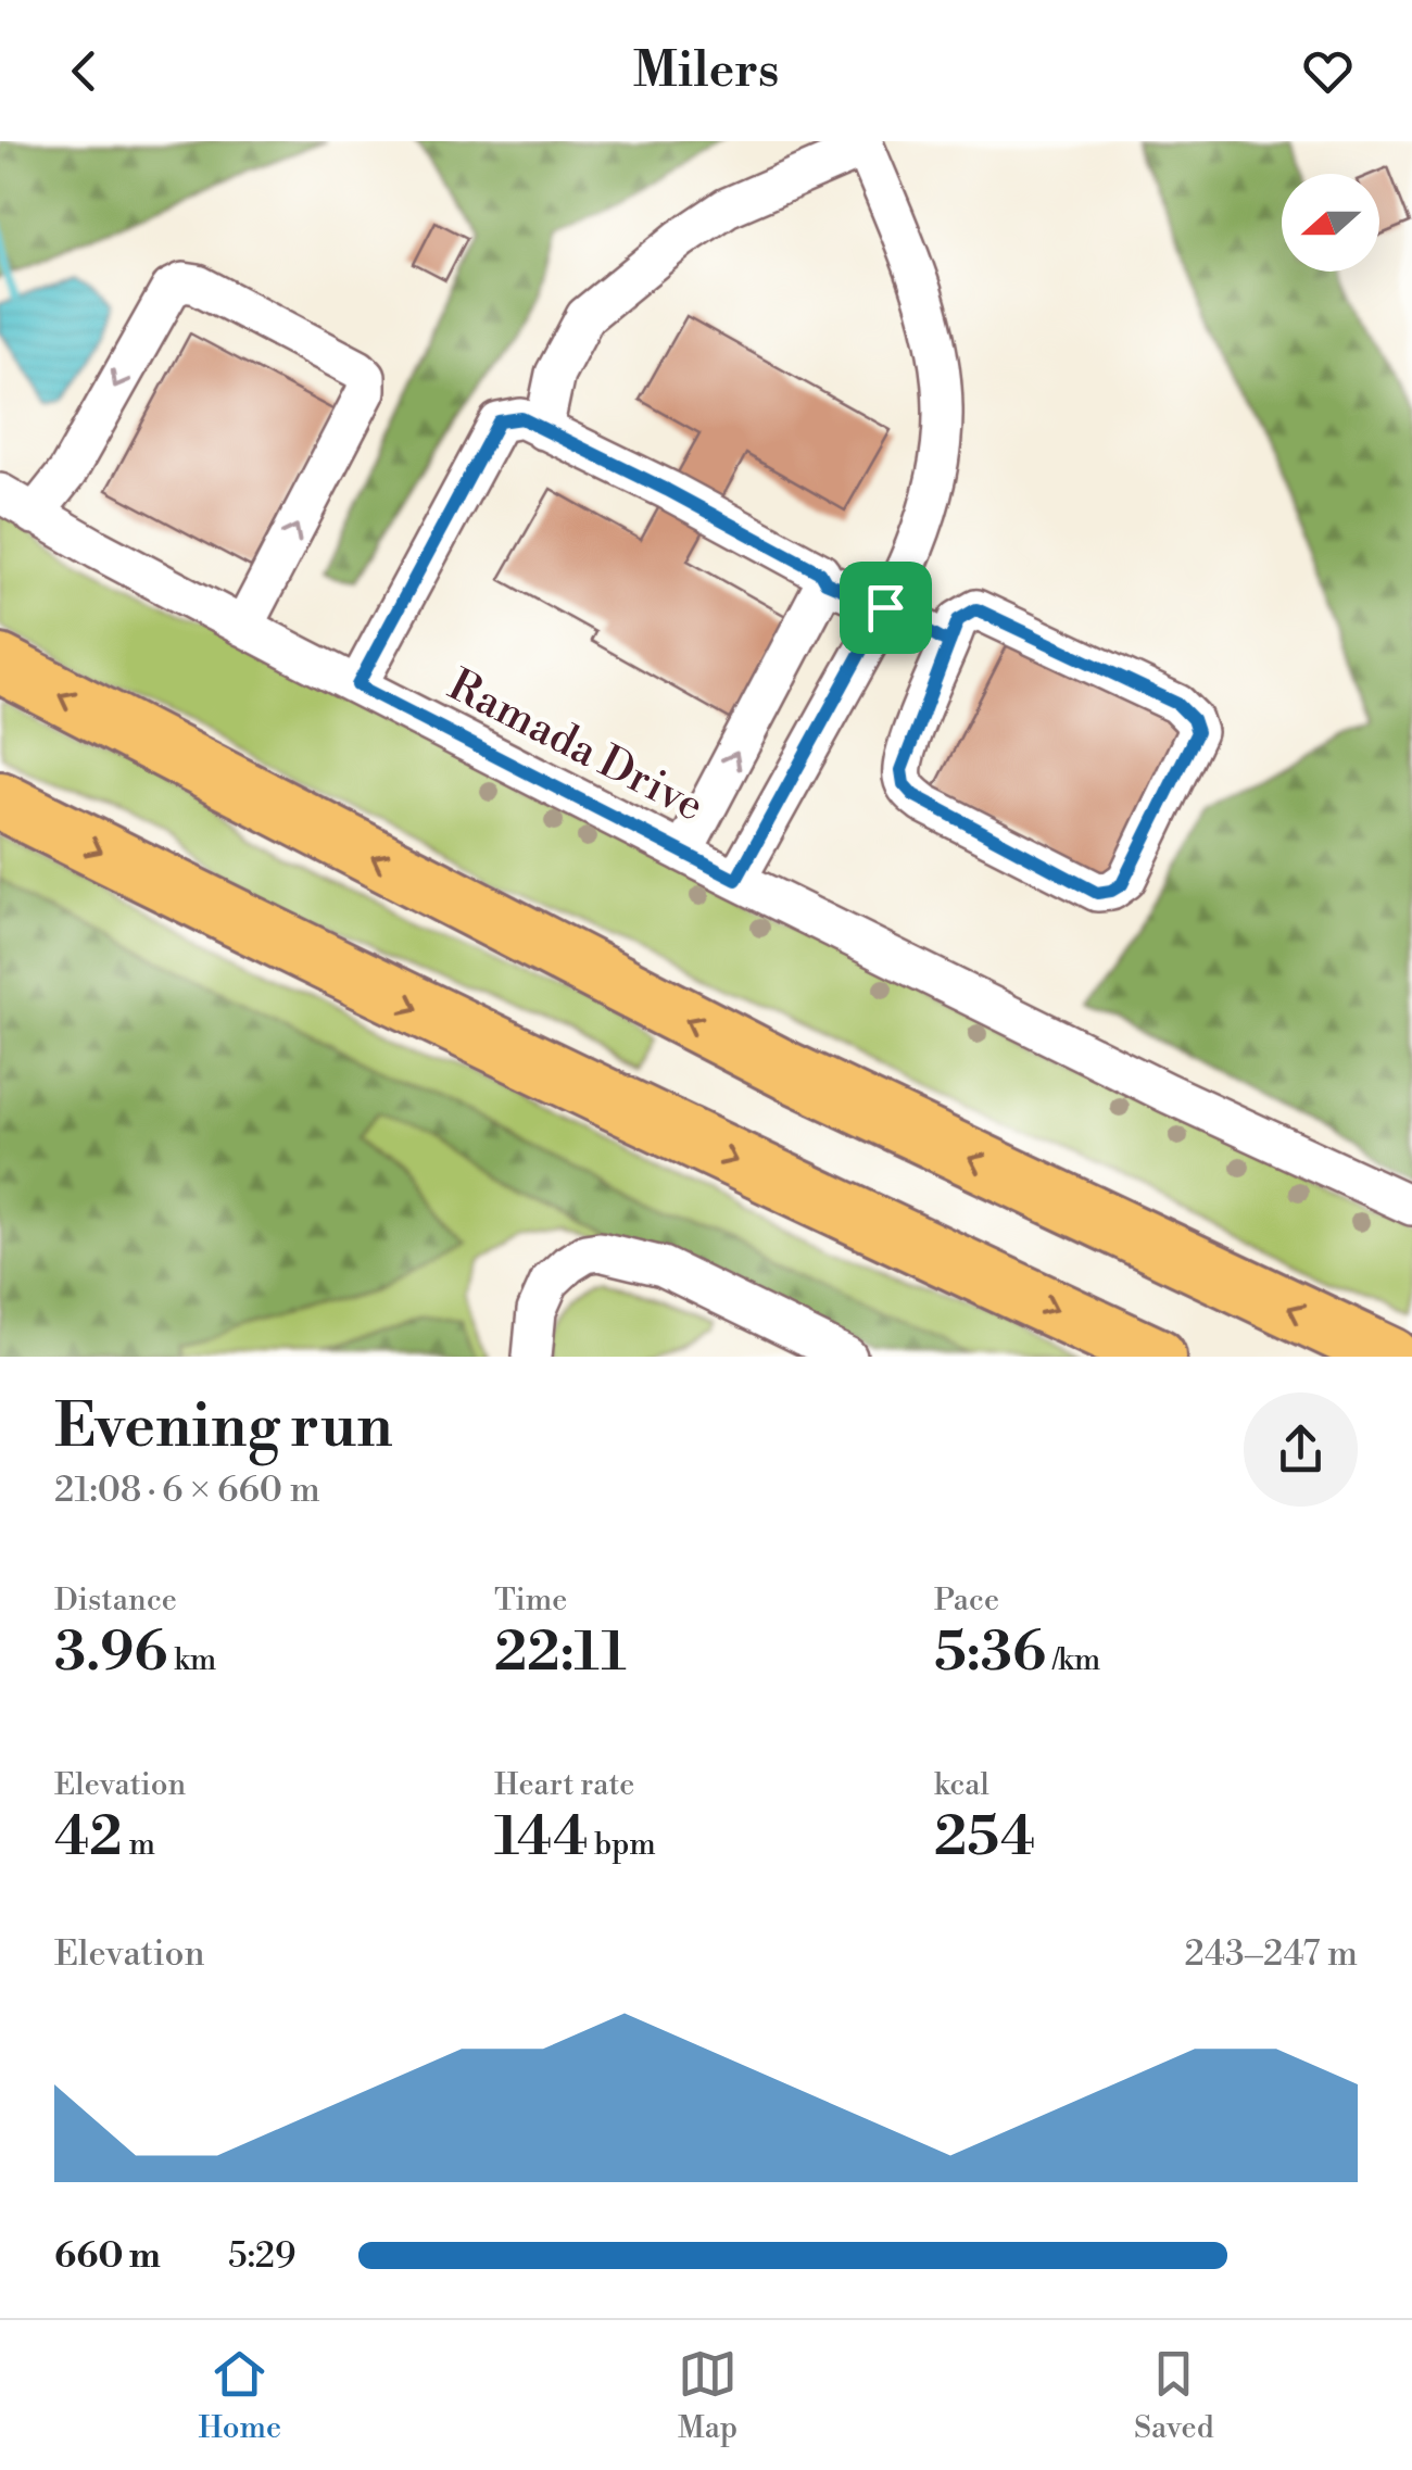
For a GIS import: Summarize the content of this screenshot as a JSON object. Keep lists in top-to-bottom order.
{
  "streets": {
    "street": ["Ramada Drive"]
  },
  "north": "left",
  "page": {
    "header": "Milers",
    "heading": ["Evening run", "21:08 · 6 × 660 m"],
    "stats": [
      ["Distance", "3.96 km"],
      ["Time", "22:11"],
      ["Pace", "5:36 /km"],
      ["Elevation", "42 m"],
      ["Heart rate", "144 bpm"],
      ["kcal", "254"]
    ],
    "chart": ["Elevation", "243–247 m"],
    "list": [
      {
        "name": "660 m",
        "note": "5:29"
      }
    ],
    "tabs": ["Home", "Map", "Saved"]
  }
}
